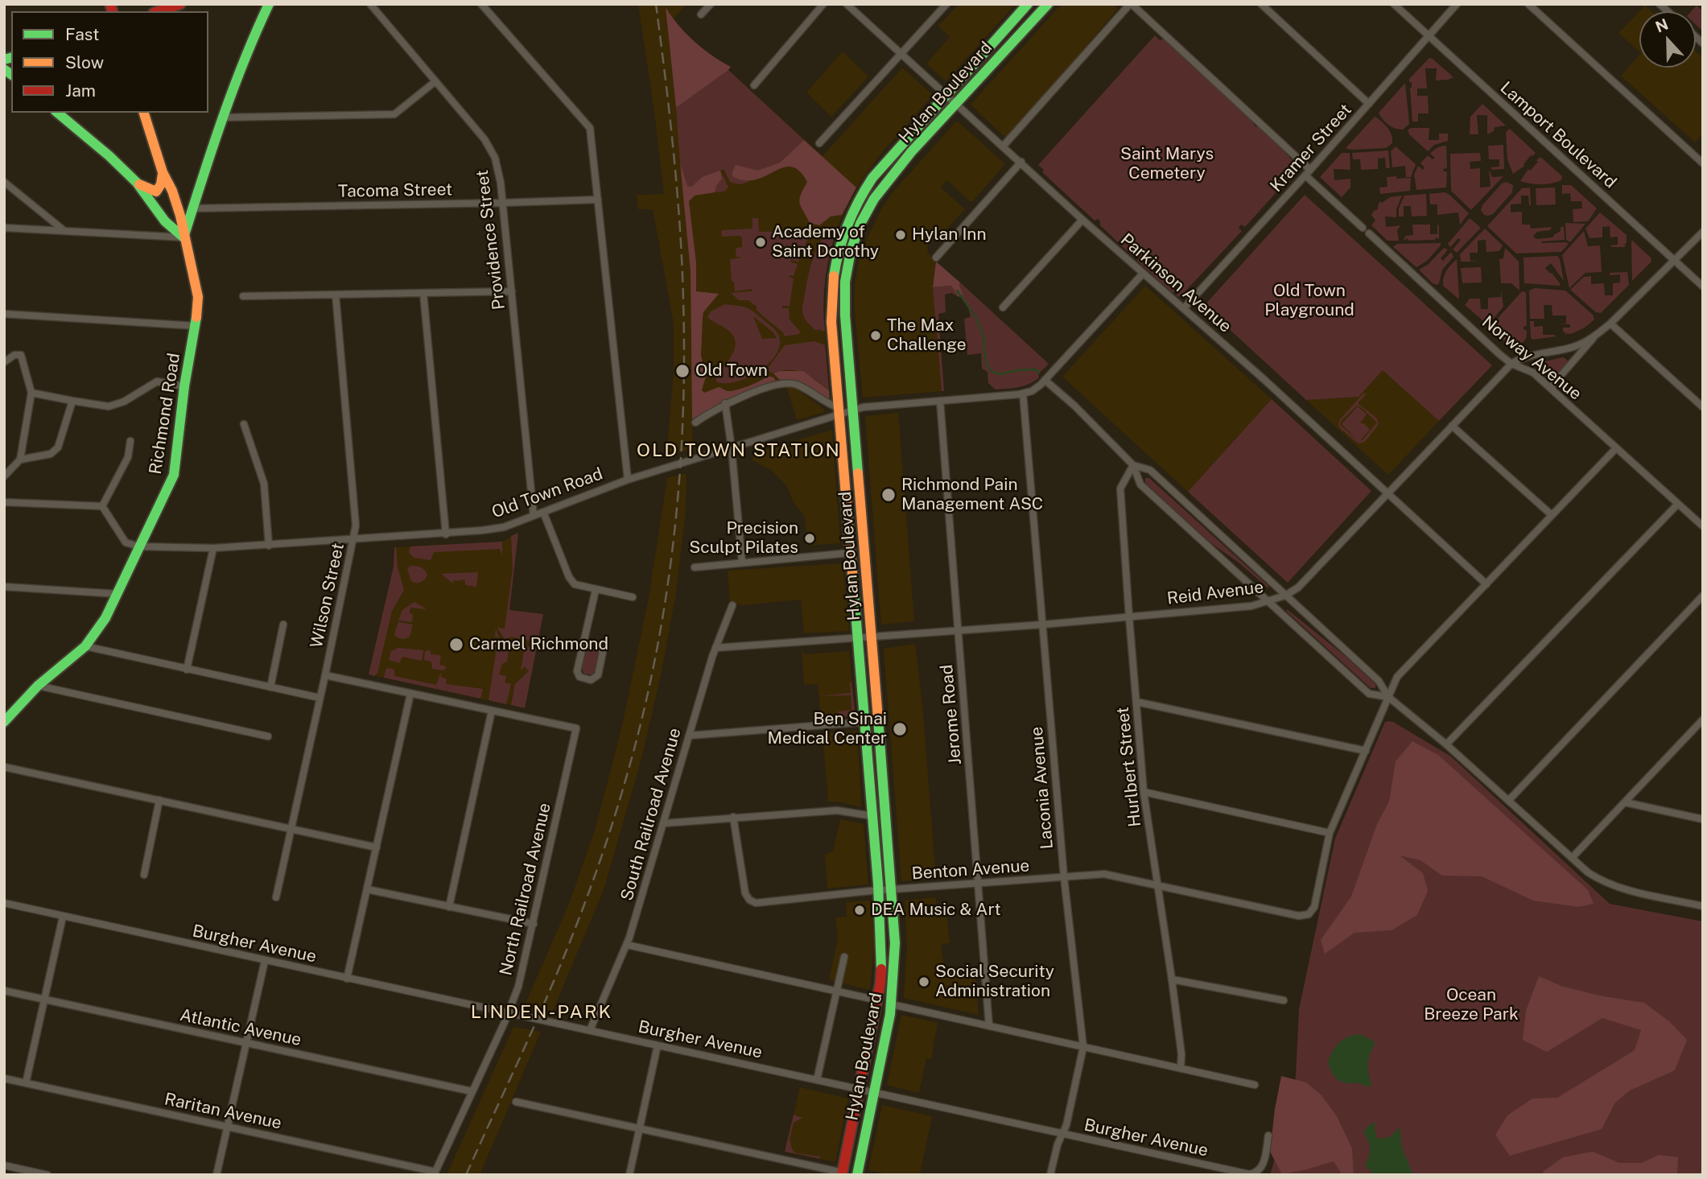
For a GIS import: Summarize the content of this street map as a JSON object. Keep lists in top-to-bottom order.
{
  "streets": {
    "main road": ["Hylan Boulevard", "Richmond Road"],
    "street": [
      "Lamport Boulevard",
      "Kramer Street",
      "Tacoma Street",
      "Providence Street",
      "Parkinson Avenue",
      "Norway Avenue",
      "Old Town Road",
      "Reid Avenue",
      "Wilson Street",
      "Jerome Road",
      "Hurlbert Street",
      "Laconia Avenue",
      "South Railroad Avenue",
      "Benton Avenue",
      "North Railroad Avenue",
      "Burgher Avenue",
      "Atlantic Avenue",
      "Raritan Avenue"
    ]
  },
  "crossings": [
    ["Hylan Boulevard", "Parkinson Avenue"],
    ["Hylan Boulevard", "Old Town Road"],
    ["Hylan Boulevard", "Reid Avenue"],
    ["Hylan Boulevard", "Benton Avenue"],
    ["Hylan Boulevard", "Burgher Avenue"],
    ["Lamport Boulevard", "Kramer Street"],
    ["Lamport Boulevard", "Reid Avenue"],
    ["Kramer Street", "Parkinson Avenue"],
    ["Tacoma Street", "Providence Street"],
    ["Providence Street", "Old Town Road"],
    ["Parkinson Avenue", "Reid Avenue"],
    ["Norway Avenue", "Reid Avenue"],
    ["Richmond Road", "Old Town Road"],
    ["Old Town Road", "Wilson Street"],
    ["Old Town Road", "Jerome Road"],
    ["Old Town Road", "Laconia Avenue"],
    ["Reid Avenue", "Jerome Road"],
    ["Reid Avenue", "Hurlbert Street"],
    ["Reid Avenue", "Laconia Avenue"],
    ["Reid Avenue", "South Railroad Avenue"],
    ["Jerome Road", "Benton Avenue"],
    ["Hurlbert Street", "Benton Avenue"],
    ["Laconia Avenue", "Benton Avenue"],
    ["Laconia Avenue", "Burgher Avenue"],
    ["South Railroad Avenue", "Burgher Avenue"],
    ["North Railroad Avenue", "Burgher Avenue"],
    ["North Railroad Avenue", "Atlantic Avenue"],
    ["North Railroad Avenue", "Raritan Avenue"]
  ],
  "districts": ["OLD TOWN STATION", "LINDEN-PARK"],
  "parks": ["Saint Marys Cemetery", "Old Town Playground", "Ocean Breeze Park"],
  "places": [
    "Hylan Inn",
    "Academy of Saint Dorothy",
    "The Max Challenge",
    "Old Town",
    "Richmond Pain Management ASC",
    "Precision Sculpt Pilates",
    "Carmel Richmond",
    "Ben Sinai Medical Center",
    "DEA Music & Art",
    "Social Security Administration"
  ],
  "legend": ["Fast", "Slow", "Jam"],
  "north": "top"
}
